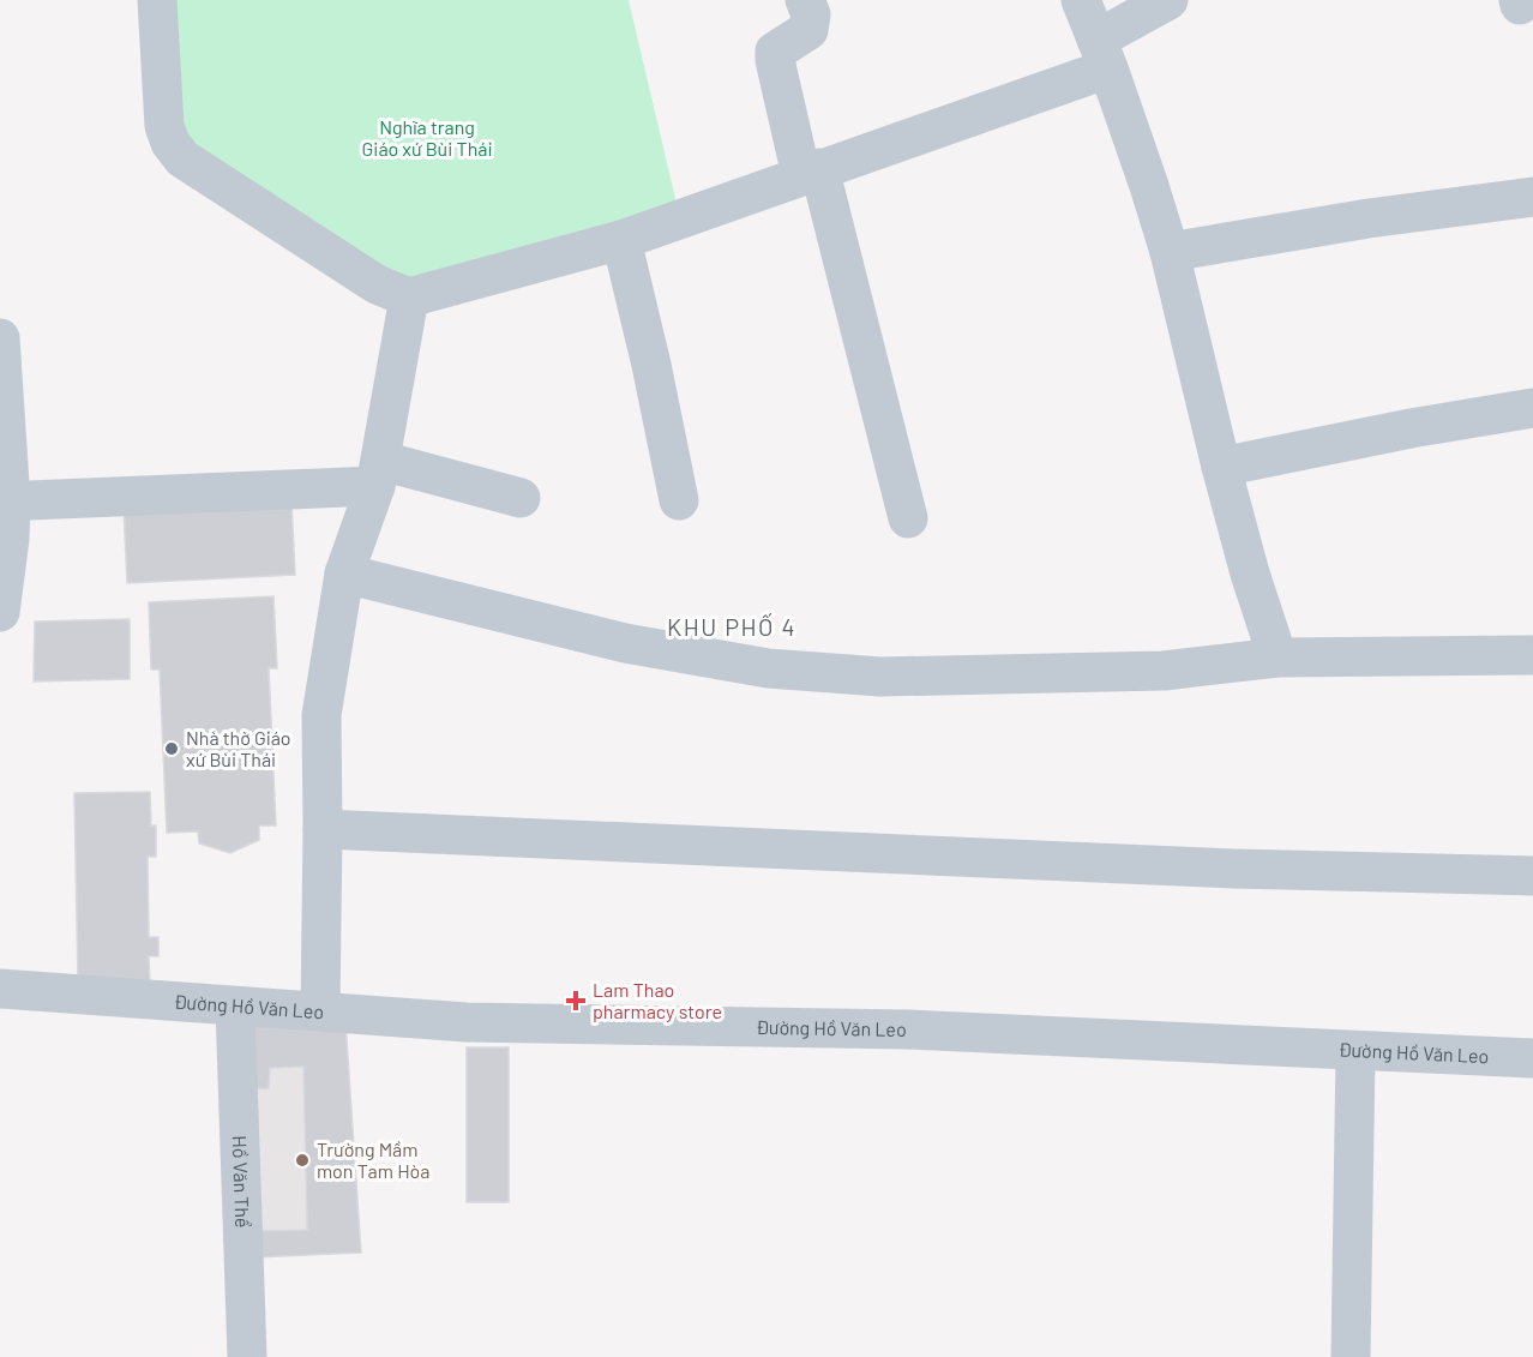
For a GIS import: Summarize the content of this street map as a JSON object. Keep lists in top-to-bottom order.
{
  "streets": {
    "street": ["Đường Hồ Văn Leo", "Hồ Văn Thể"]
  },
  "crossings": [
    ["Đường Hồ Văn Leo", "Hồ Văn Thể"]
  ],
  "districts": ["KHU PHỐ 4"],
  "parks": ["Nghĩa trang Giáo xứ Bùi Thái"],
  "places": {
    "other": ["Nhà thờ Giáo xứ Bùi Thái", "Trường Mầm mon Tam Hòa"],
    "health": ["Lam Thao pharmacy store"]
  }
}
